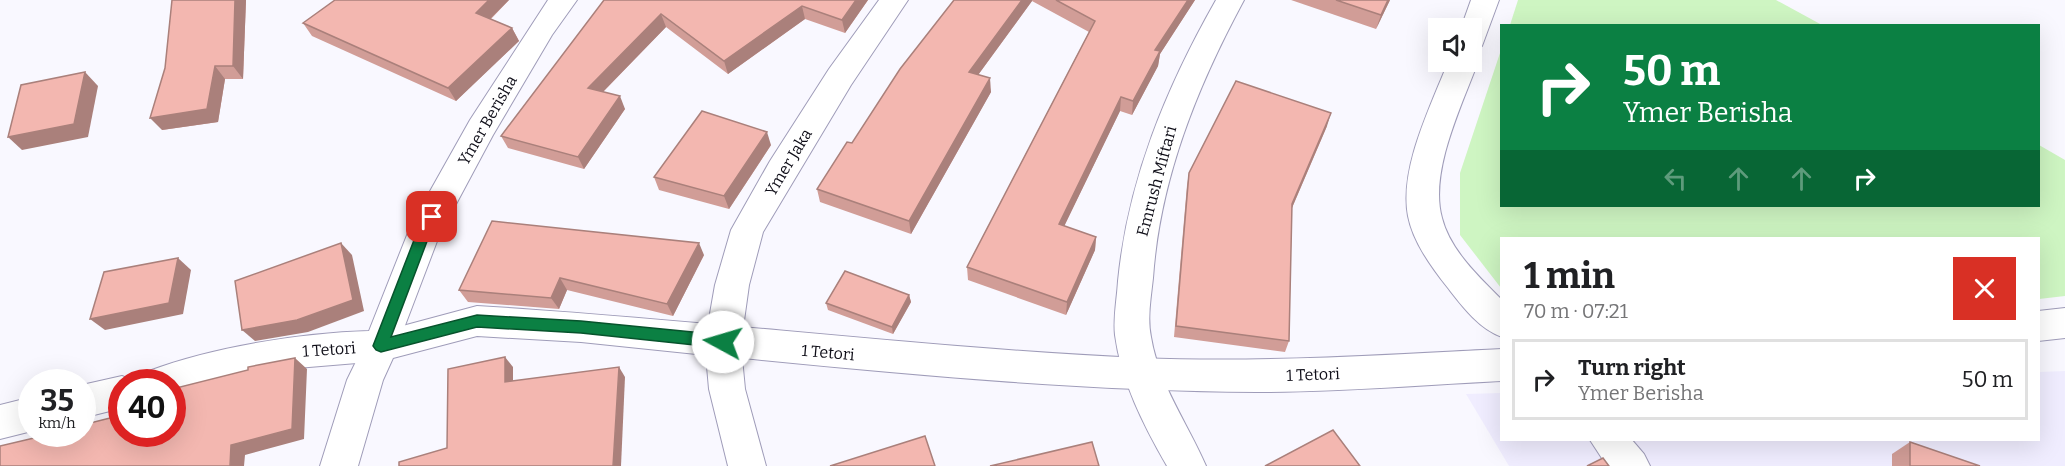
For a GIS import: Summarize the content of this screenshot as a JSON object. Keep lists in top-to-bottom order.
{
  "streets": {
    "street": [
      "Ymer Berisha",
      "Ymer Jaka",
      "Emrush Miftari",
      "1 Tetori"
    ]
  },
  "crossings": [
    ["Ymer Berisha", "1 Tetori"],
    ["Ymer Jaka", "1 Tetori"],
    ["Emrush Miftari", "1 Tetori"]
  ],
  "page": {
    "turn": ["50 m", "Ymer Berisha"],
    "heading": ["1 min", "70 m · 07:21"],
    "list": [
      {
        "name": "Turn right",
        "note": "Ymer Berisha",
        "value": "50 m"
      }
    ],
    "speed": "35 km/h",
    "limit": "40"
  }
}
